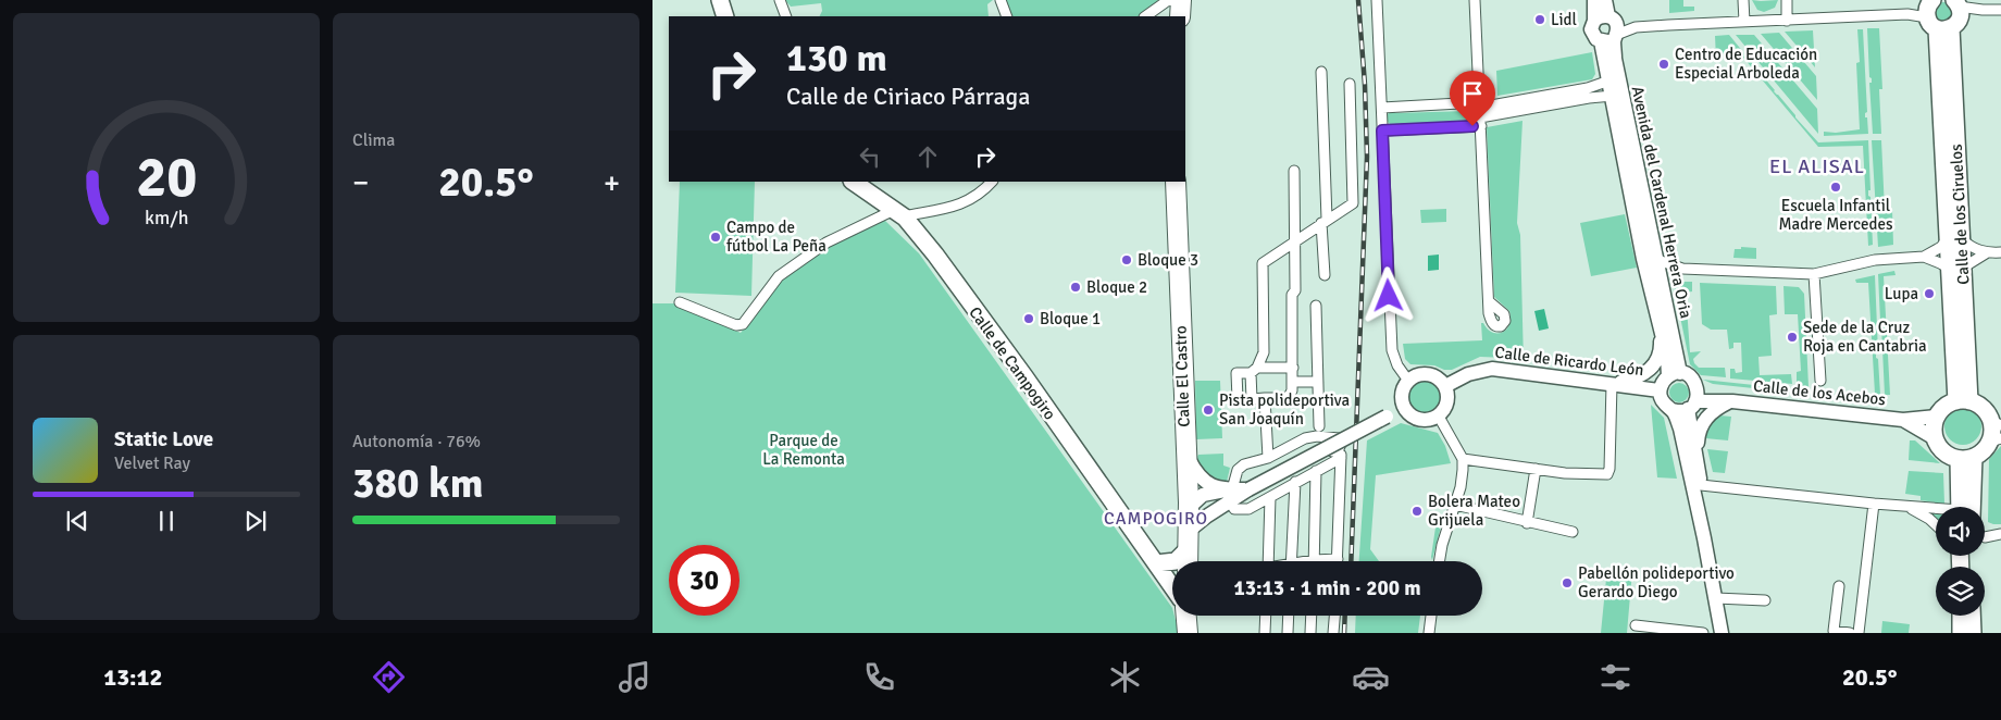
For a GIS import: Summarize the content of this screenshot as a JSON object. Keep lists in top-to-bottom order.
{
  "streets": {
    "highway": ["Calle El Castro"],
    "main road": [
      "Avenida del Cardenal Herrera Oria",
      "Calle de los Ciruelos",
      "Calle de Ricardo León",
      "Calle de Campogiro",
      "Calle de los Acebos"
    ]
  },
  "crossings": [
    ["Avenida del Cardenal Herrera Oria", "Calle de Ricardo León"],
    ["Avenida del Cardenal Herrera Oria", "Calle de los Acebos"],
    ["Calle de los Ciruelos", "Calle de los Acebos"],
    ["Calle de Ricardo León", "Calle de los Acebos"]
  ],
  "districts": ["EL ALISAL", "CAMPOGIRO"],
  "parks": ["Parque de La Remonta"],
  "places": [
    "Lidl",
    "Centro de Educación Especial Arboleda",
    "Escuela Infantil Madre Mercedes",
    "Campo de fútbol La Peña",
    "Bloque 3",
    "Bloque 2",
    "Lupa",
    "Bloque 1",
    "Sede de la Cruz Roja en Cantabria",
    "Pista polideportiva San Joaquín",
    "Bolera Mateo Grijuela",
    "Pabellón polideportivo Gerardo Diego"
  ],
  "page": {
    "tile": [
      "Clima",
      ["Autonomía · 76%", "380 km"]
    ],
    "turn": ["130 m", "Calle de Ciriaco Párraga"],
    "heat": ["−", "20.5°", "+"],
    "song": ["Static Love", "Velvet Ray"],
    "limit": "30",
    "trip": "13:13 · 1 min · 200 m",
    "tabs": ["13:12", "20.5°"],
    "gauge": ["20", "km/h"]
  }
}
